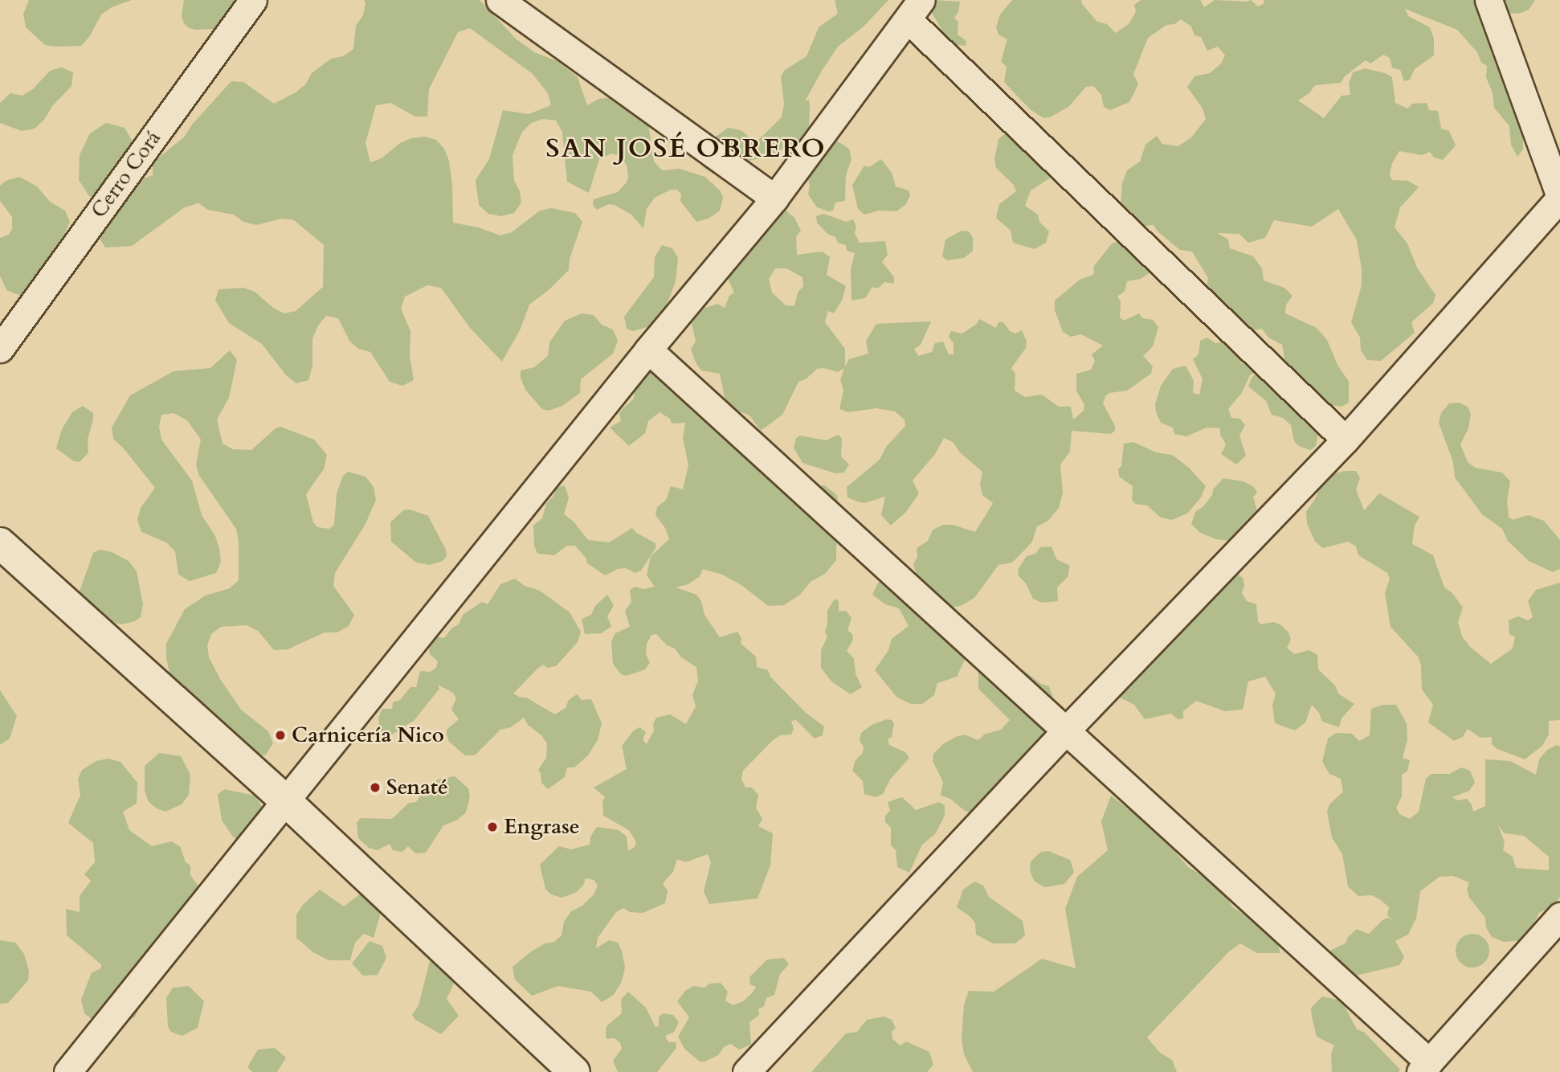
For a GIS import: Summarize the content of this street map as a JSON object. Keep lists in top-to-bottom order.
{
  "streets": {
    "street": ["Cerro Corá"]
  },
  "districts": ["SAN JOSÉ OBRERO"],
  "places": ["Carnicería Nico", "Senaté", "Engrase"]
}
